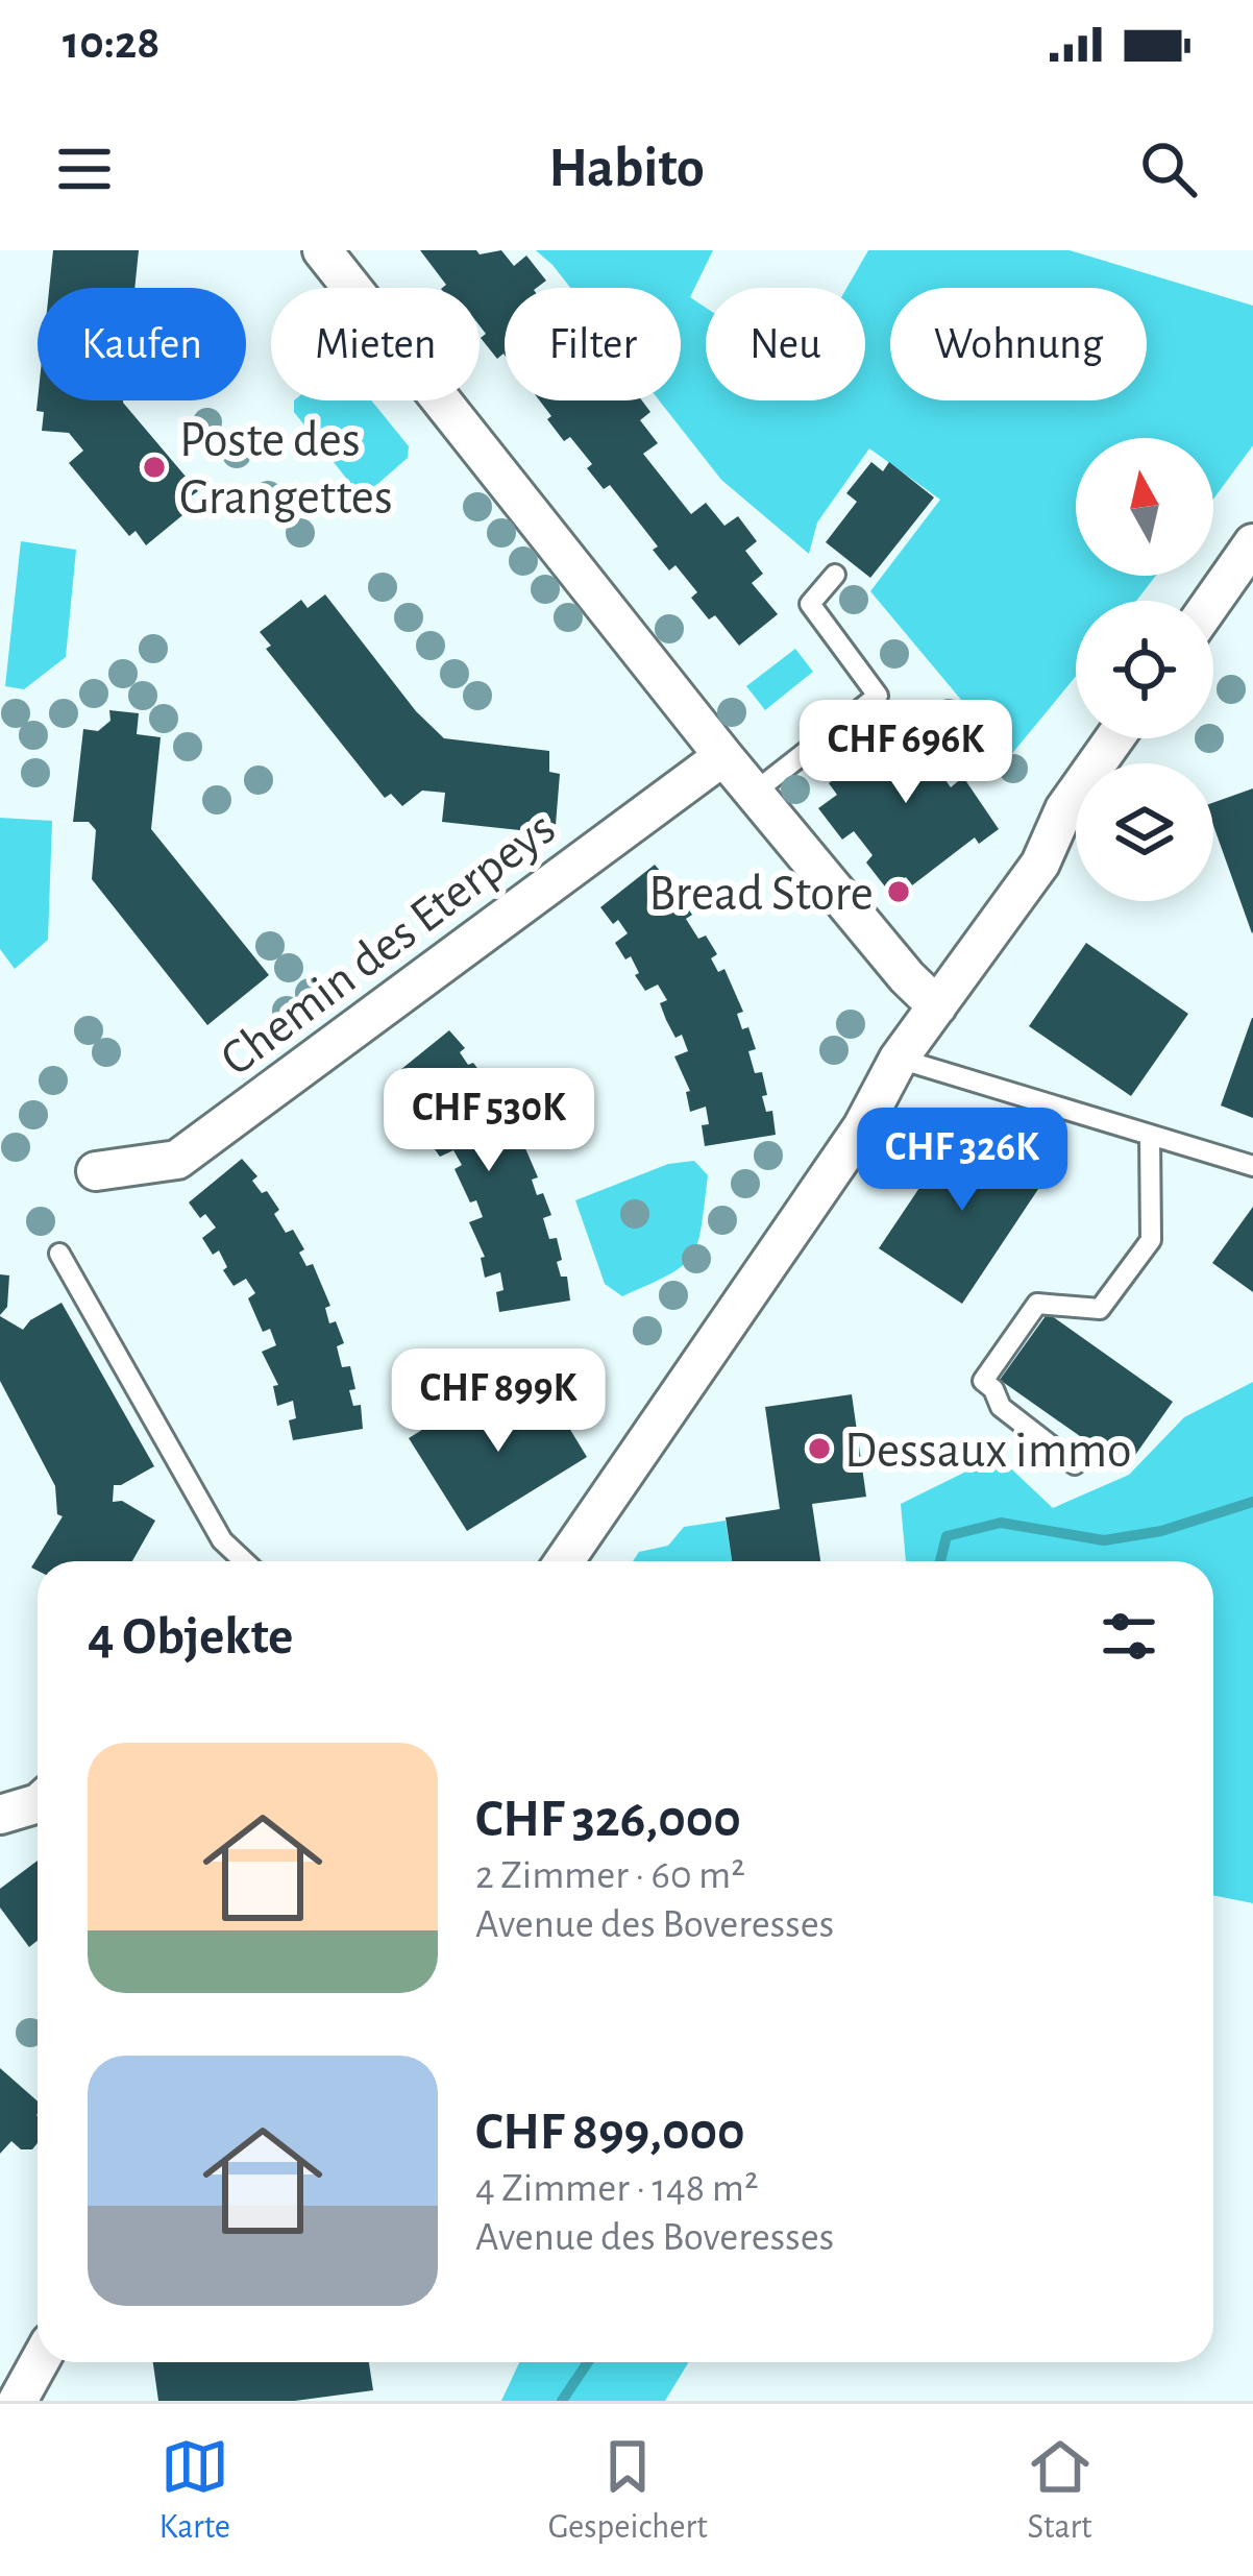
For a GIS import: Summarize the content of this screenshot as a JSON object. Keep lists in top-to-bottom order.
{
  "streets": {
    "street": ["Chemin des Eterpeys"]
  },
  "places": ["Poste des Grangettes", "Bread Store", "Dessaux immo"],
  "north": "top",
  "page": {
    "status": "10:28",
    "header": "Habito",
    "chip": [
      "Kaufen",
      "Mieten",
      "Filter",
      "Neu",
      "Wohnung"
    ],
    "price": [
      "CHF 696K",
      "CHF 530K",
      "CHF 326K",
      "CHF 899K"
    ],
    "heading": "4 Objekte",
    "list": [
      {
        "name": "CHF 326,000",
        "note": "2 Zimmer · 60 m² · Avenue des Boveresses"
      },
      {
        "name": "CHF 899,000",
        "note": "4 Zimmer · 148 m² · Avenue des Boveresses"
      }
    ],
    "tabs": ["Karte", "Gespeichert", "Start"]
  }
}
